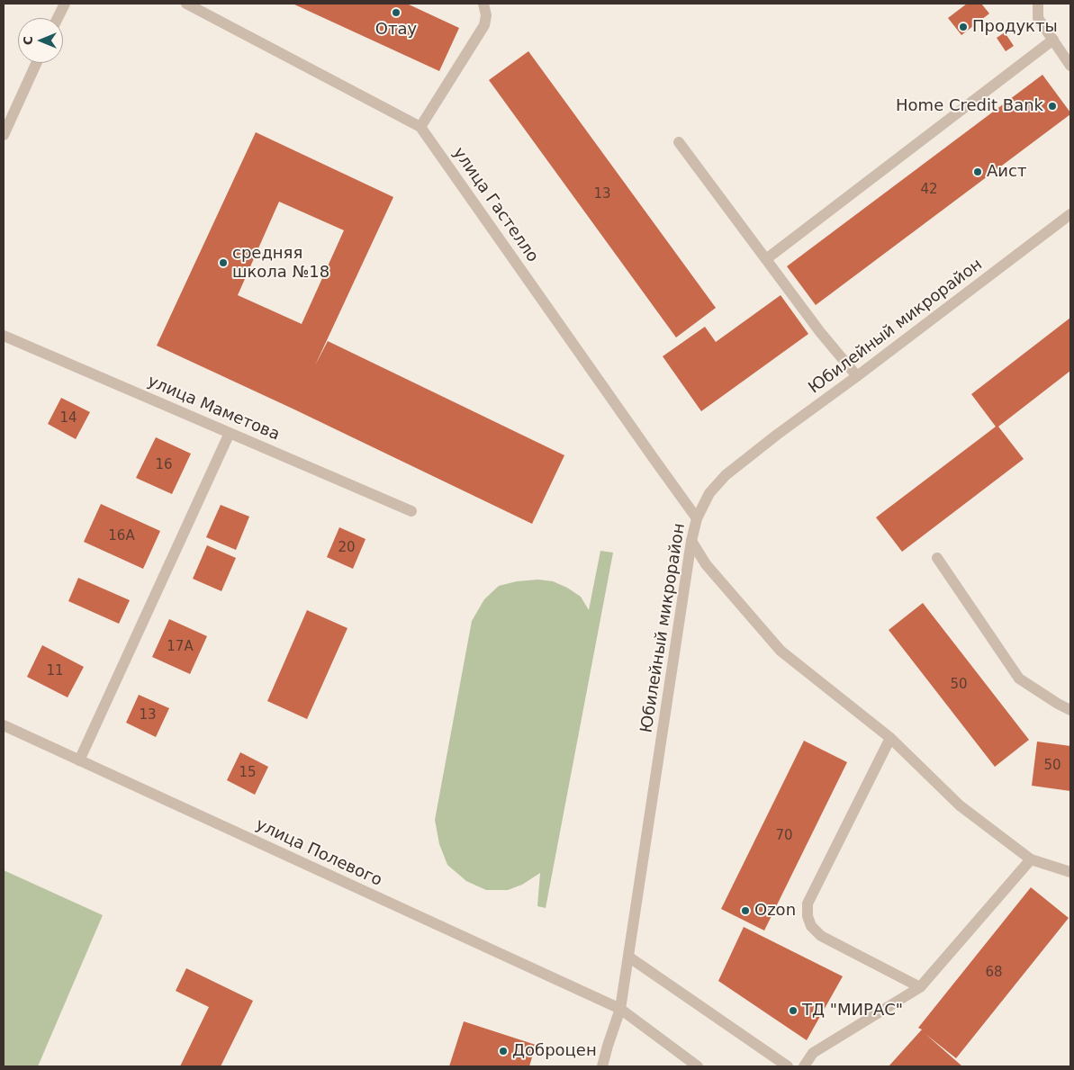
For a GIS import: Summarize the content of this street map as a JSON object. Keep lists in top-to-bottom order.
{
  "streets": {
    "street": [
      "улица Гастелло",
      "Юбилейный микрорайон",
      "улица Маметова",
      "улица Полевого"
    ]
  },
  "crossings": [
    ["улица Гастелло", "Юбилейный микрорайон"],
    ["Юбилейный микрорайон", "улица Полевого"]
  ],
  "places": [
    "Отау",
    "Продукты",
    "Home Credit Bank",
    "Аист",
    "средняя школа №18",
    "Ozon",
    "ТД \"МИРАС\"",
    "Доброцен"
  ],
  "house_numbers": [
    "42",
    "13",
    "14",
    "16",
    "16А",
    "20",
    "17А",
    "11",
    "50",
    "13",
    "50",
    "15",
    "70",
    "68"
  ],
  "north": "left"
}
